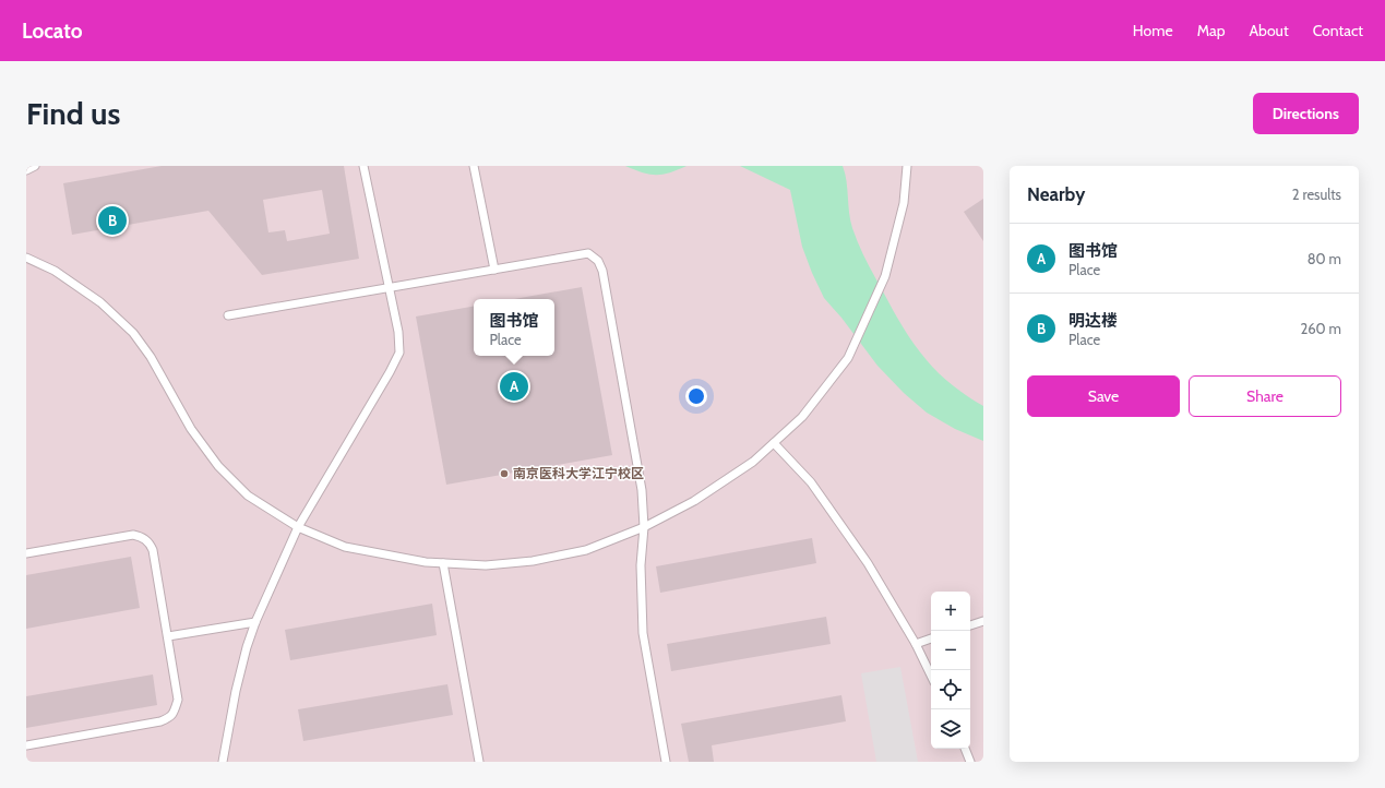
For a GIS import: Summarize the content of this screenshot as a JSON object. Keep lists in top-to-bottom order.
{
  "places": ["南京医科大学江宁校区"],
  "page": {
    "header": "Locato",
    "nav": [
      "Home",
      "Map",
      "About",
      "Contact"
    ],
    "buttons": [
      "Directions",
      ["Save", "Share"]
    ],
    "title": "Find us",
    "heading": ["Nearby", "2 results"],
    "pins": ["B", "A"],
    "list": [
      {
        "mark": "A",
        "name": "图书馆",
        "note": "Place",
        "value": "80 m"
      },
      {
        "mark": "B",
        "name": "明达楼",
        "note": "Place",
        "value": "260 m"
      }
    ],
    "popup": ["图书馆", "Place"],
    "map_buttons": ["+", "−"]
  }
}
